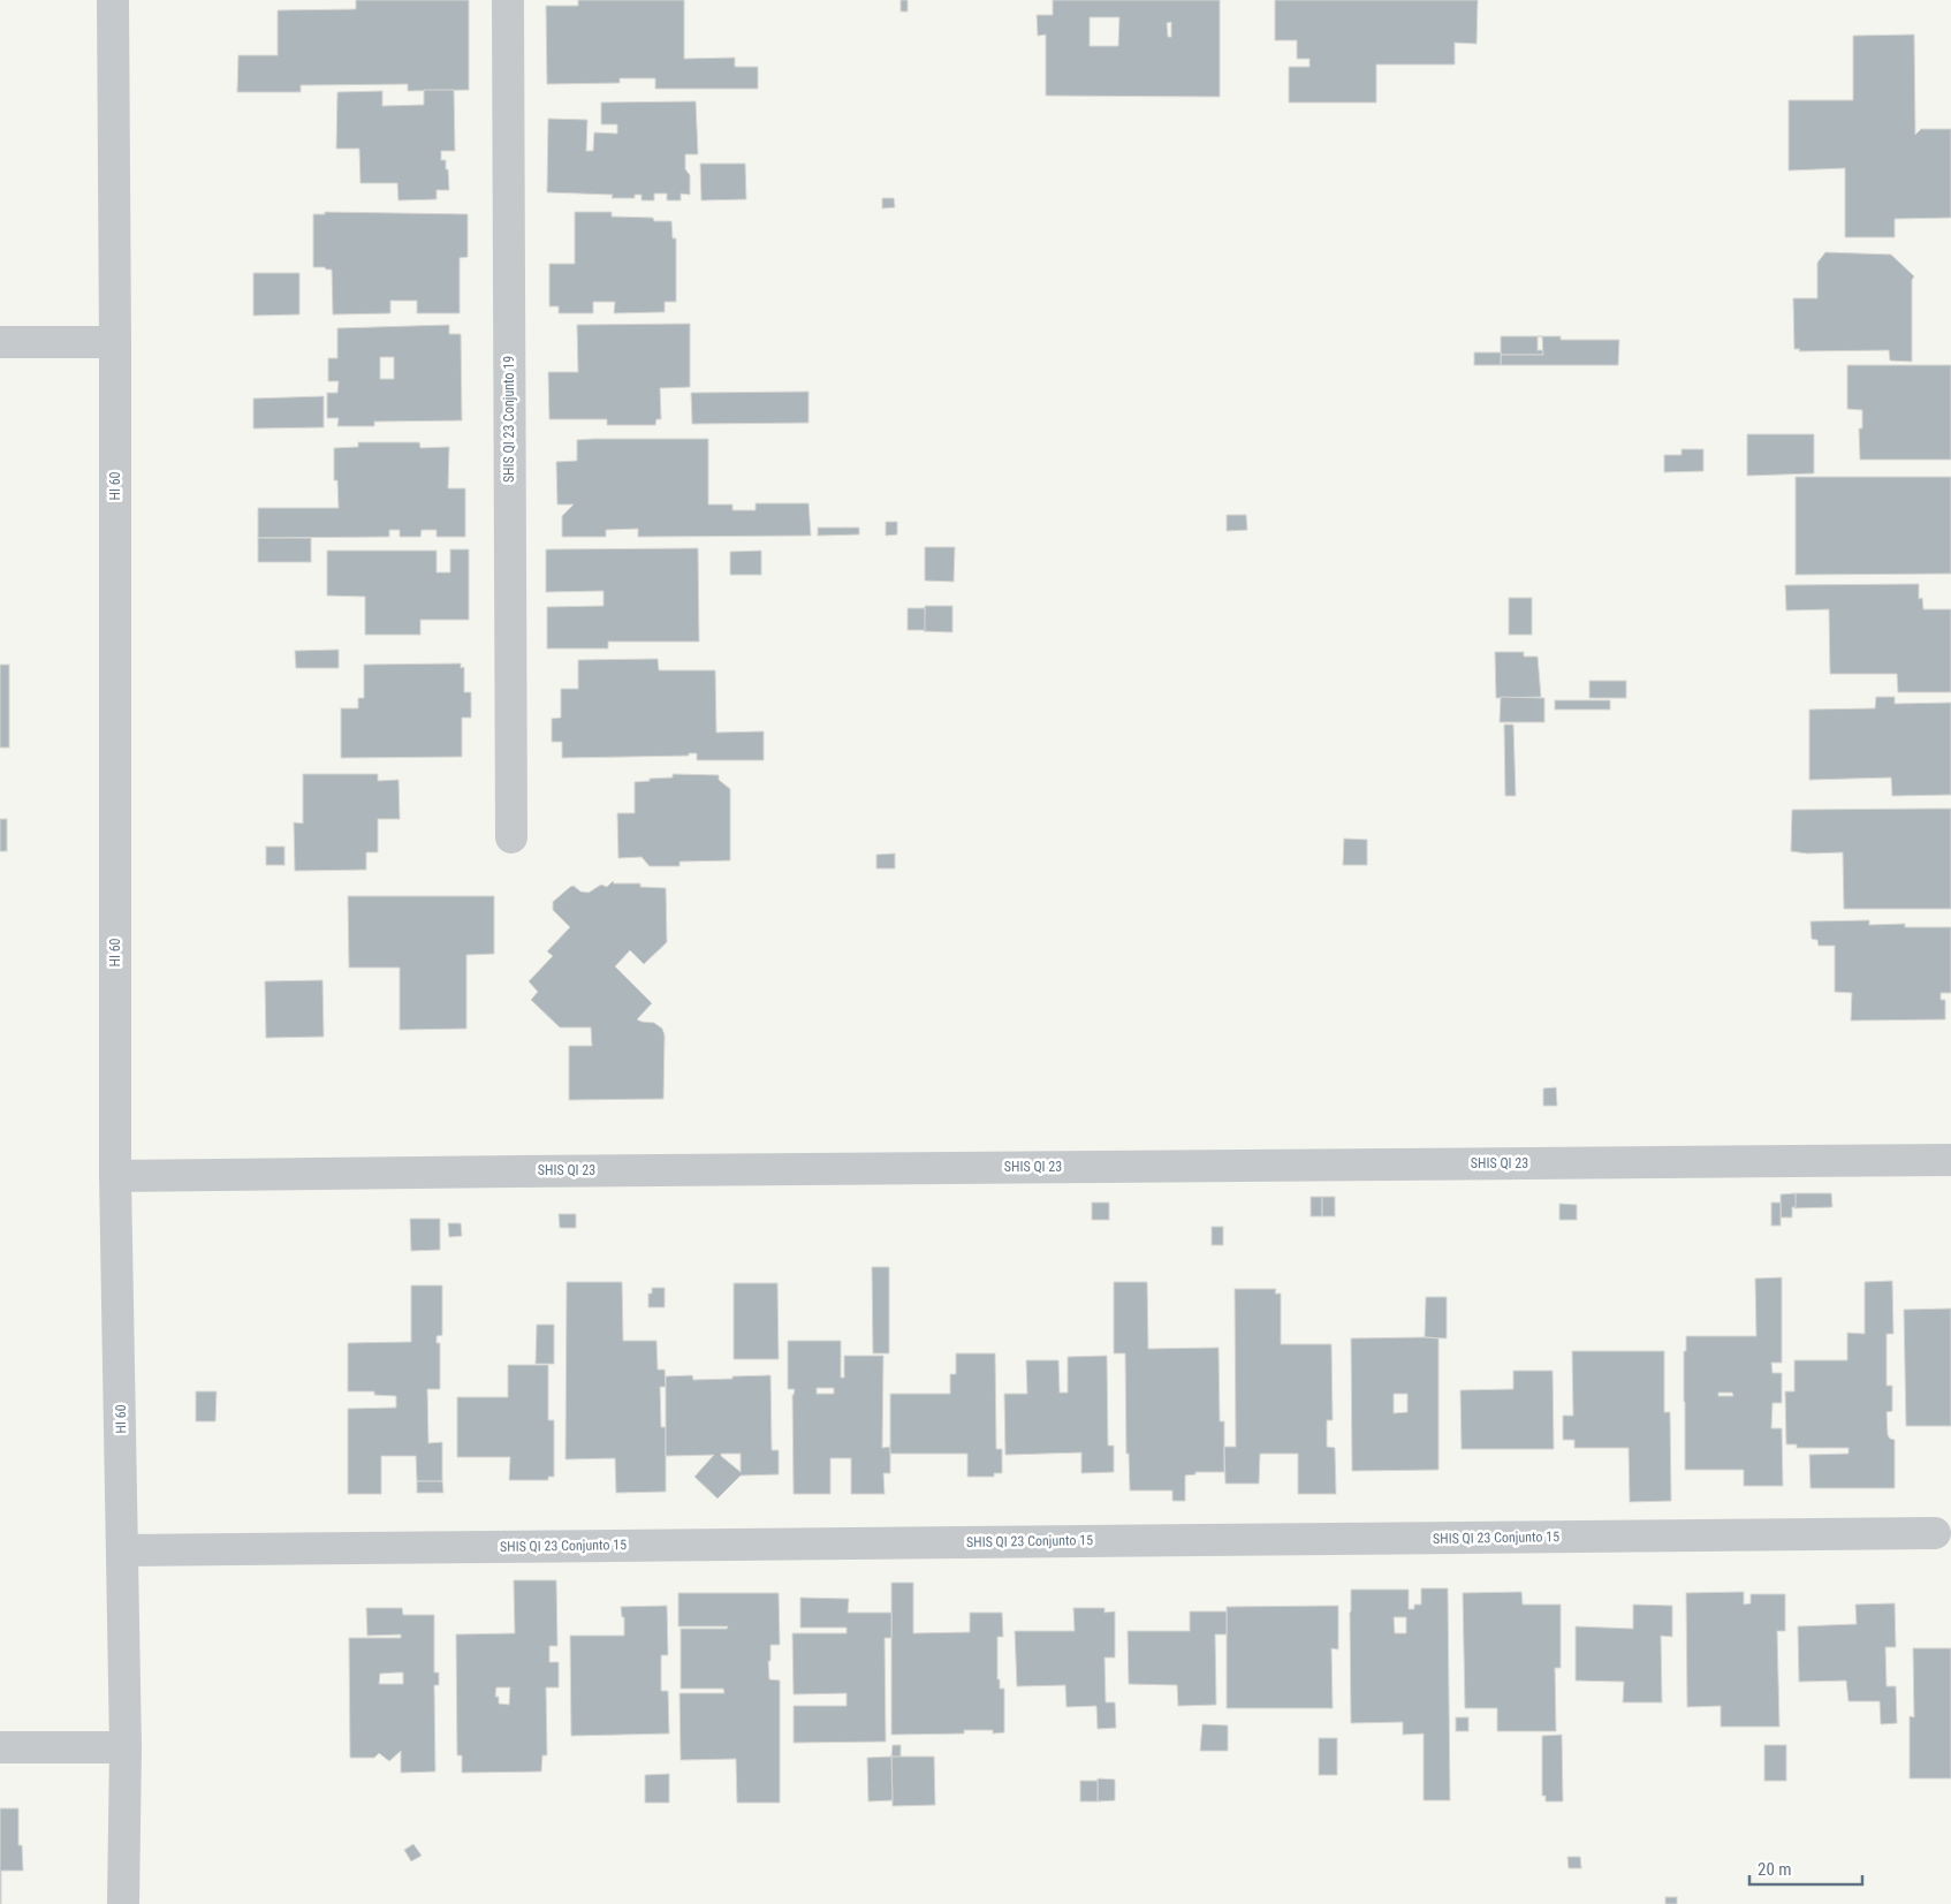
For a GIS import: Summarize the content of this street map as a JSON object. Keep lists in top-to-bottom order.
{
  "streets": {
    "street": [
      "SHIS QI 23 Conjunto 19",
      "HI 60",
      "SHIS QI 23",
      "SHIS QI 23 Conjunto 15"
    ]
  },
  "crossings": [
    ["HI 60", "SHIS QI 23"],
    ["HI 60", "SHIS QI 23 Conjunto 15"]
  ],
  "scale_bar": "20 m"
}
